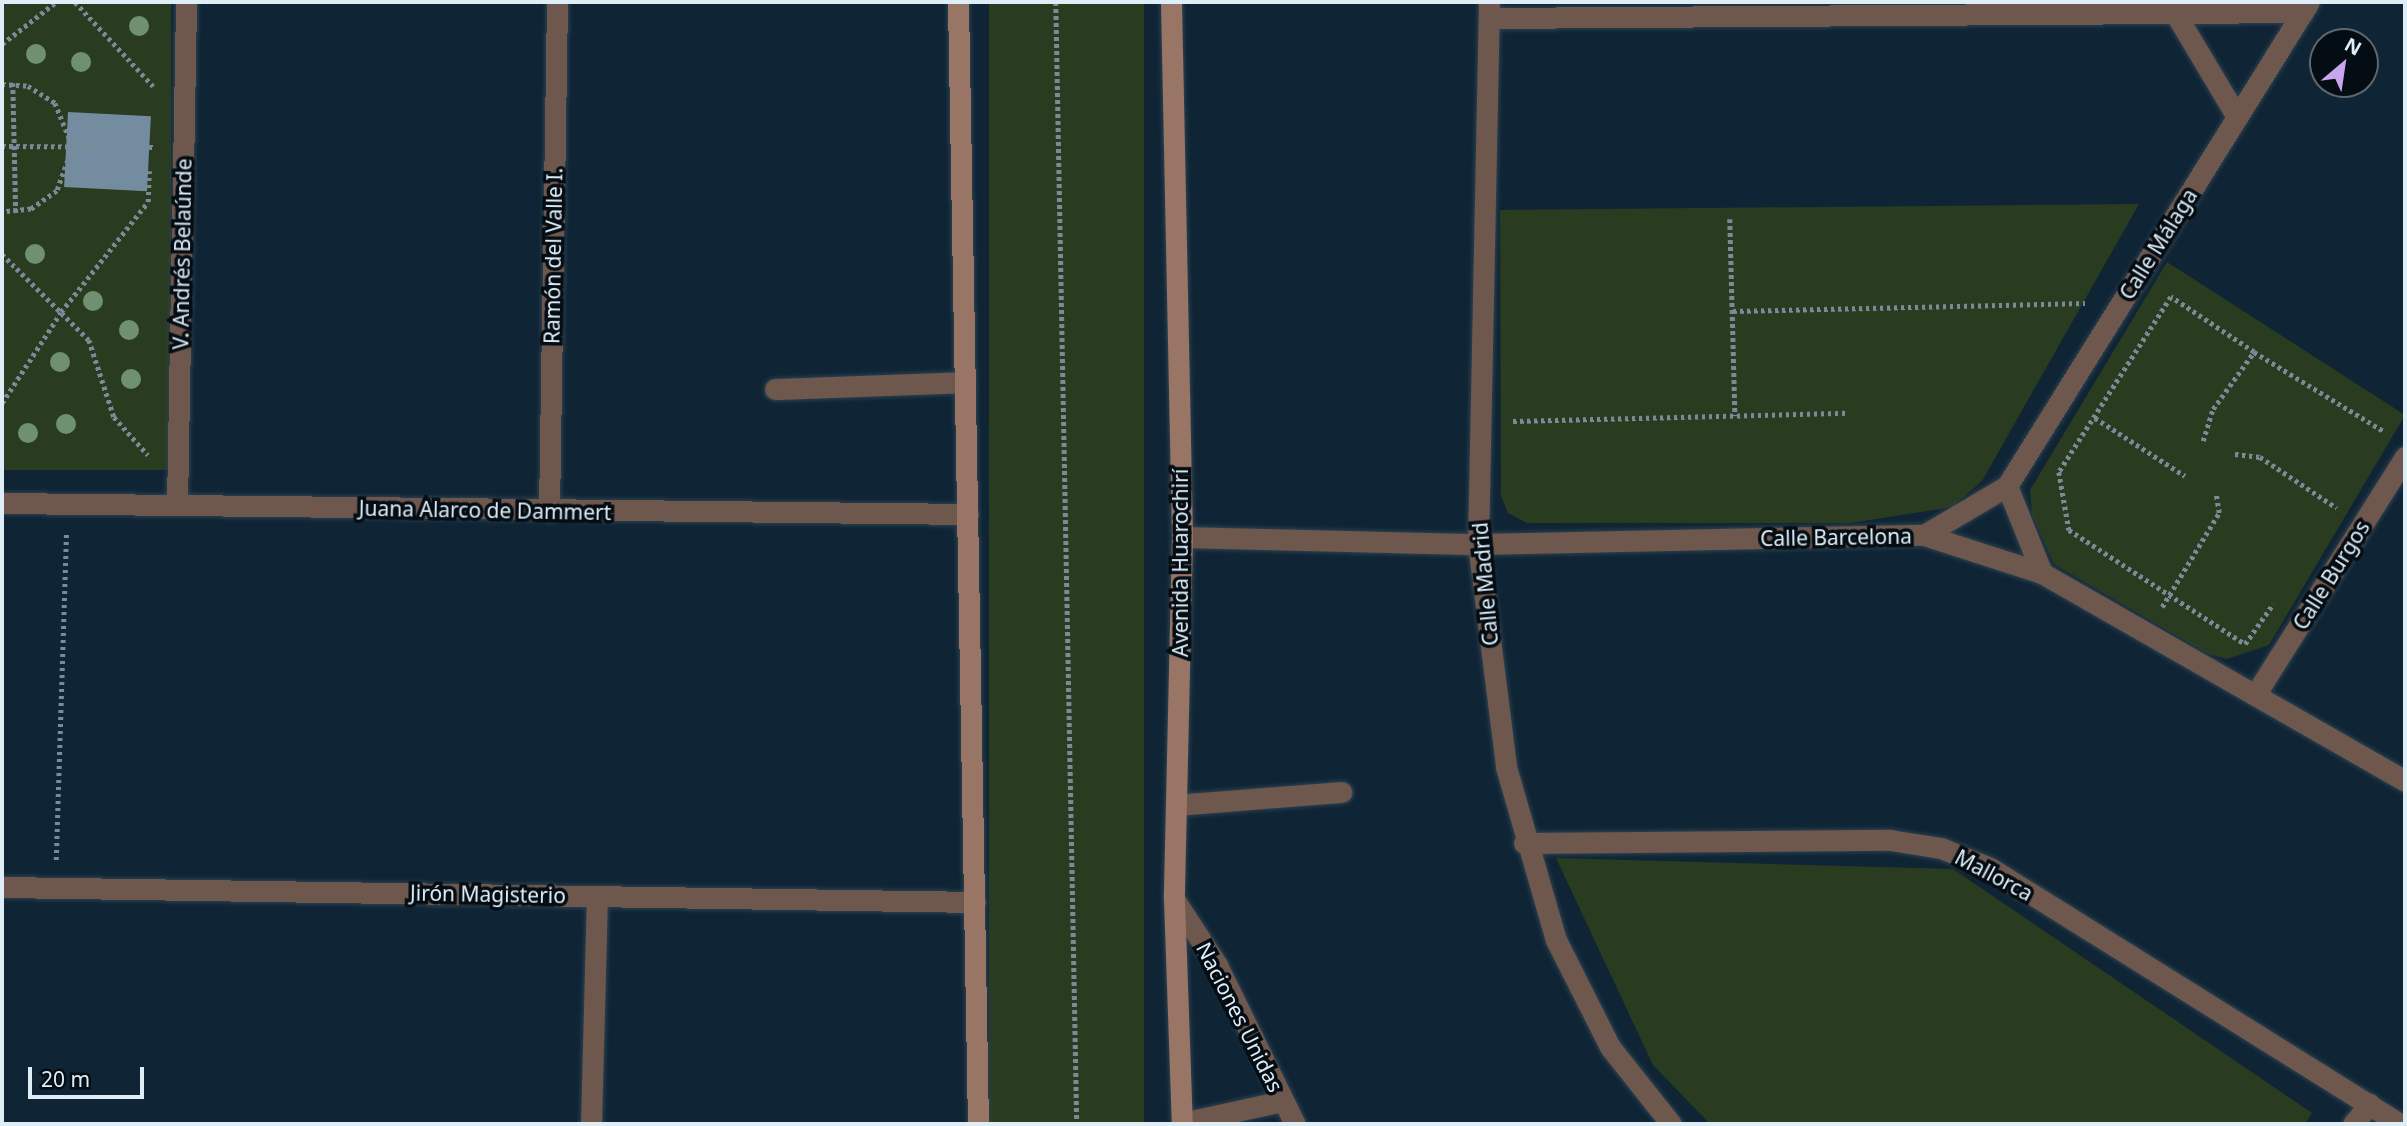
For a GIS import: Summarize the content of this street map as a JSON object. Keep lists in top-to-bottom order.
{
  "streets": {
    "main road": ["Avenida Huarochirí"],
    "street": [
      "Calle Málaga",
      "V. Andrés Belaúnde",
      "Ramón del Valle I.",
      "Juana Alarco de Dammert",
      "Calle Barcelona",
      "Calle Burgos",
      "Calle Madrid",
      "Mallorca",
      "Jirón Magisterio",
      "Naciones Unidas"
    ]
  },
  "crossings": [
    ["Calle Málaga", "Calle Barcelona"],
    ["V. Andrés Belaúnde", "Juana Alarco de Dammert"],
    ["Ramón del Valle I.", "Juana Alarco de Dammert"],
    ["Calle Barcelona", "Avenida Huarochirí"],
    ["Calle Barcelona", "Calle Madrid"],
    ["Avenida Huarochirí", "Naciones Unidas"],
    ["Calle Madrid", "Mallorca"]
  ],
  "scale_bar": "20 m",
  "north": "top right"
}
